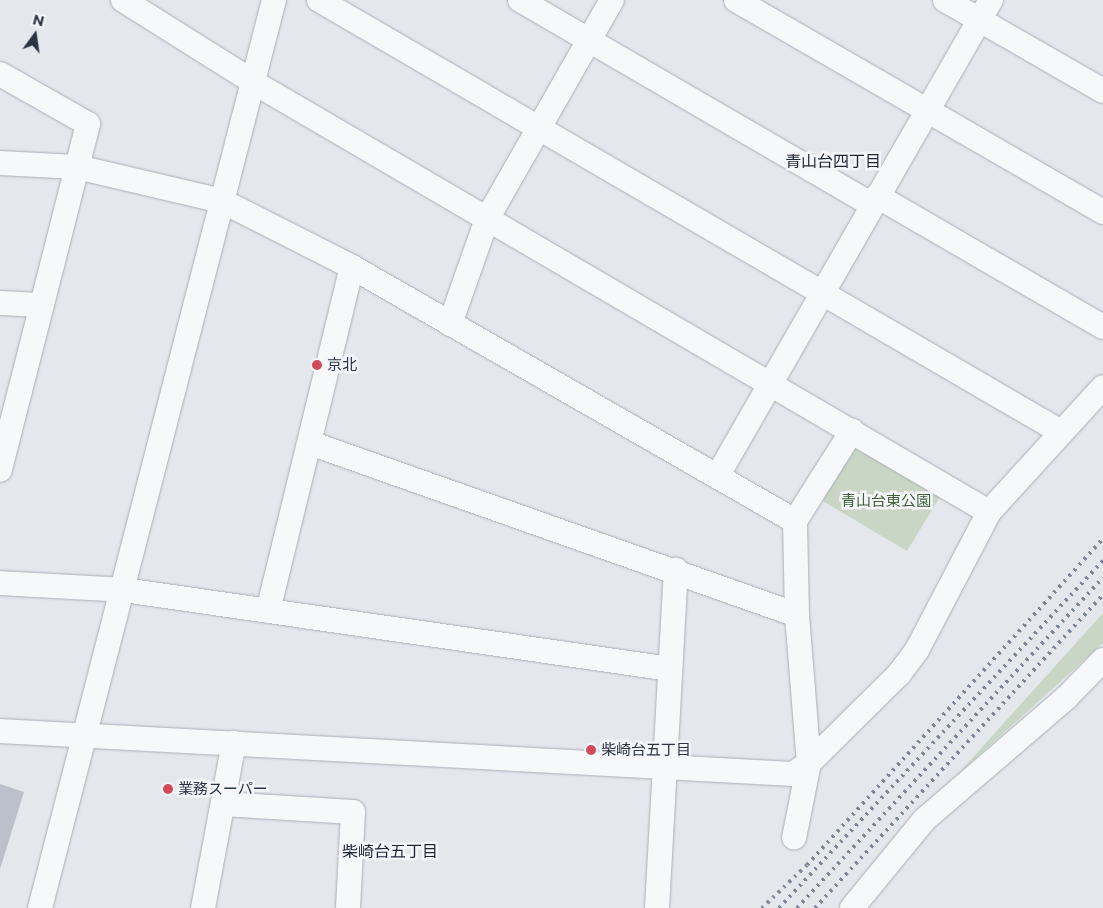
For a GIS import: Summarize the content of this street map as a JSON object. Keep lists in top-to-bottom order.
{
  "districts": ["青山台四丁目", "柴崎台五丁目"],
  "parks": ["青山台東公園"],
  "places": ["京北", "柴崎台五丁目", "業務スーパー"],
  "north": "top"
}
